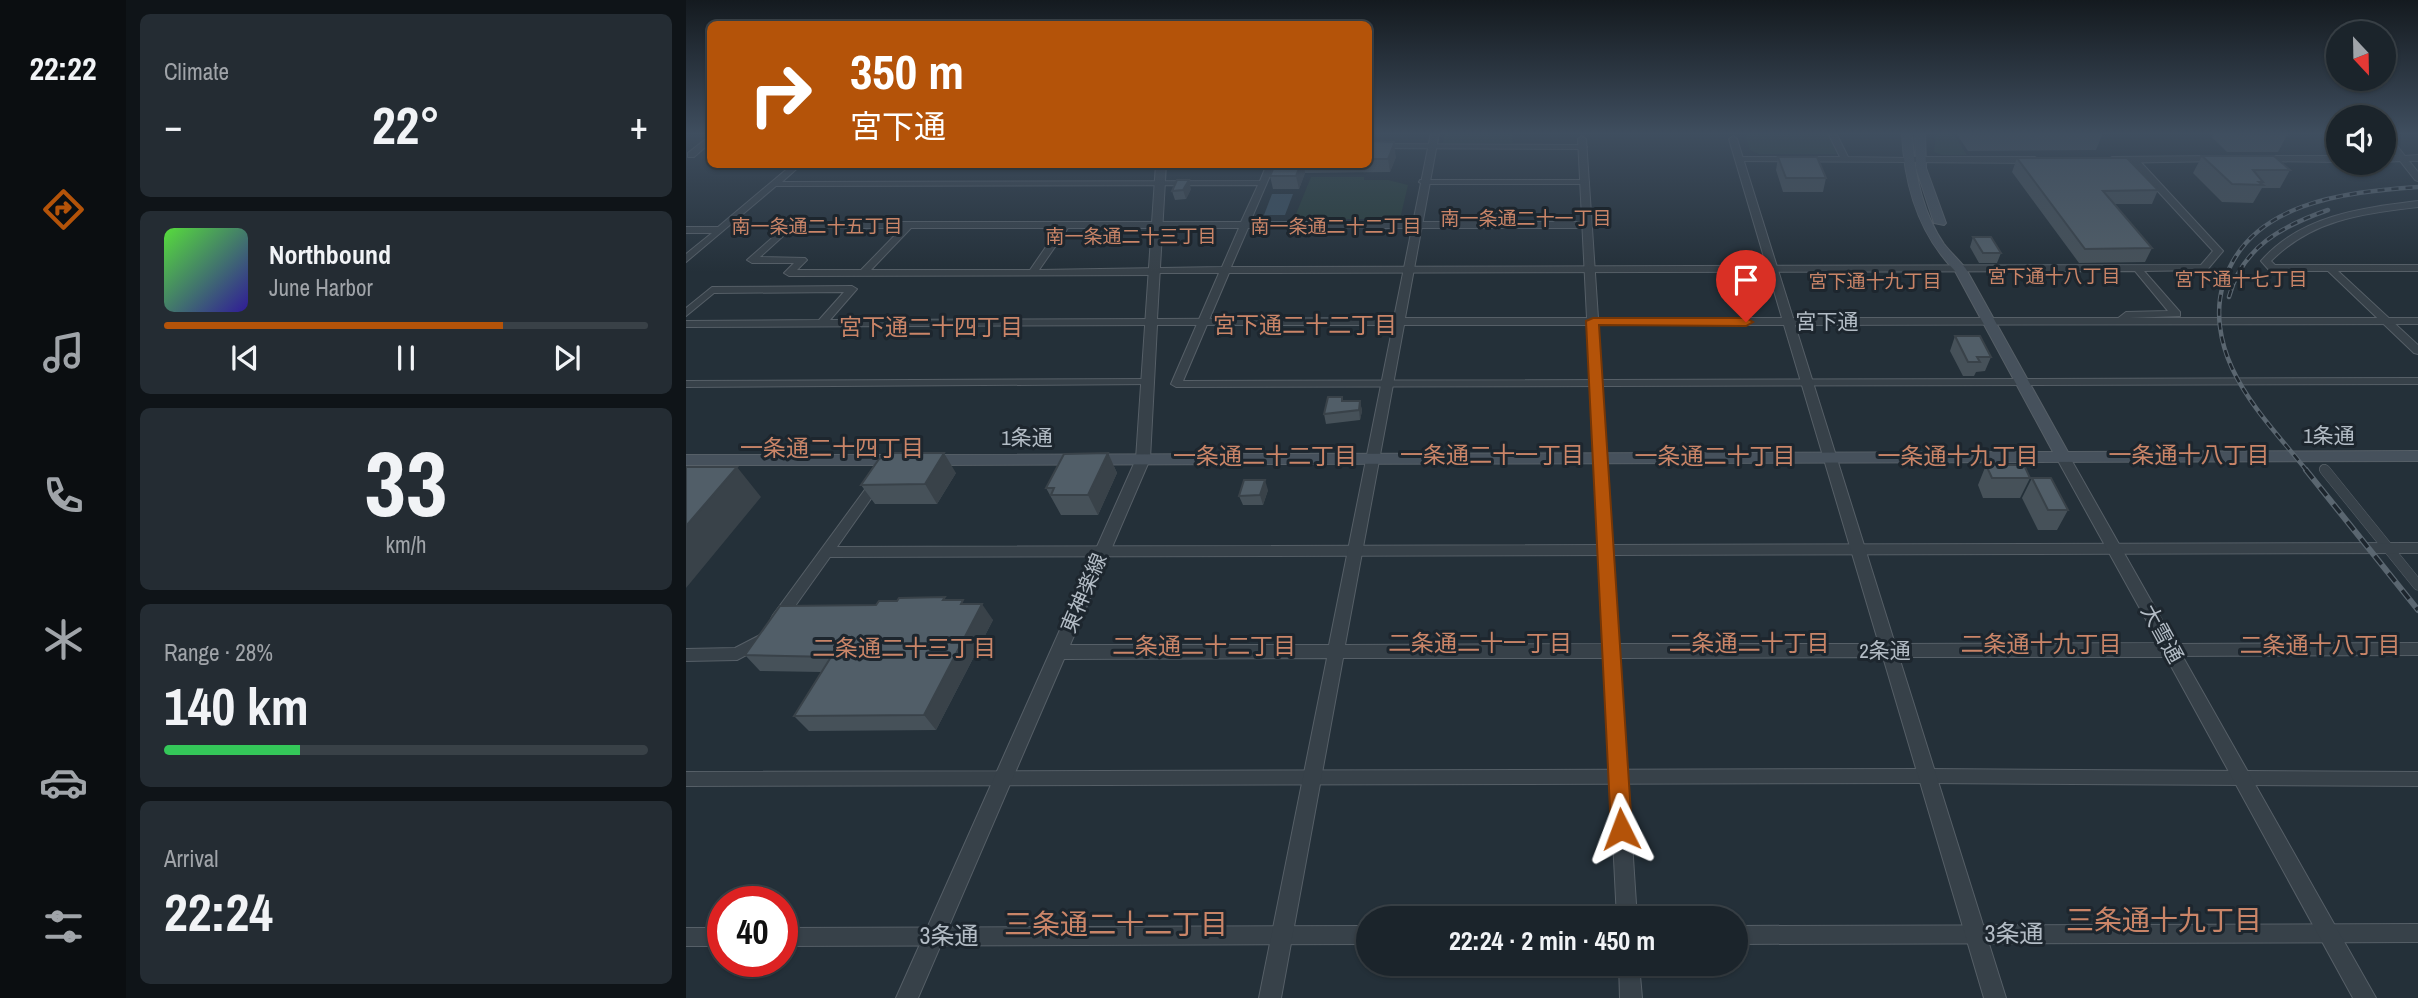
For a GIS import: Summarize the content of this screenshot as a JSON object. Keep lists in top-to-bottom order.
{
  "streets": {
    "main road": ["1条通", "大雪通"],
    "street": [
      "宮下通",
      "東神楽線",
      "2条通",
      "3条通"
    ]
  },
  "crossings": [
    ["宮下通", "東神楽線"],
    ["宮下通", "大雪通"],
    ["1条通", "東神楽線"],
    ["1条通", "大雪通"],
    ["東神楽線", "2条通"],
    ["東神楽線", "3条通"],
    ["大雪通", "2条通"],
    ["大雪通", "3条通"]
  ],
  "districts": [
    "南一条通二十一丁目",
    "南一条通二十五丁目",
    "南一条通二十二丁目",
    "南一条通二十三丁目",
    "宮下通十八丁目",
    "宮下通十七丁目",
    "宮下通十九丁目",
    "宮下通二十二丁目",
    "宮下通二十四丁目",
    "一条通二十四丁目",
    "一条通二十一丁目",
    "一条通十八丁目",
    "一条通二十二丁目",
    "一条通二十丁目",
    "一条通十九丁目",
    "二条通二十一丁目",
    "二条通二十丁目",
    "二条通十九丁目",
    "二条通十八丁目",
    "二条通二十二丁目",
    "二条通二十三丁目",
    "三条通十九丁目",
    "三条通二十二丁目"
  ],
  "north": "bottom",
  "page": {
    "tabs": "22:22",
    "tile": [
      "Climate",
      ["33", "km/h"],
      ["Range · 28%", "140 km"],
      ["Arrival", "22:24"]
    ],
    "turn": ["350 m", "宮下通"],
    "heat": ["−", "22°", "+"],
    "song": ["Northbound", "June Harbor"],
    "limit": "40",
    "trip": "22:24 · 2 min · 450 m"
  }
}
